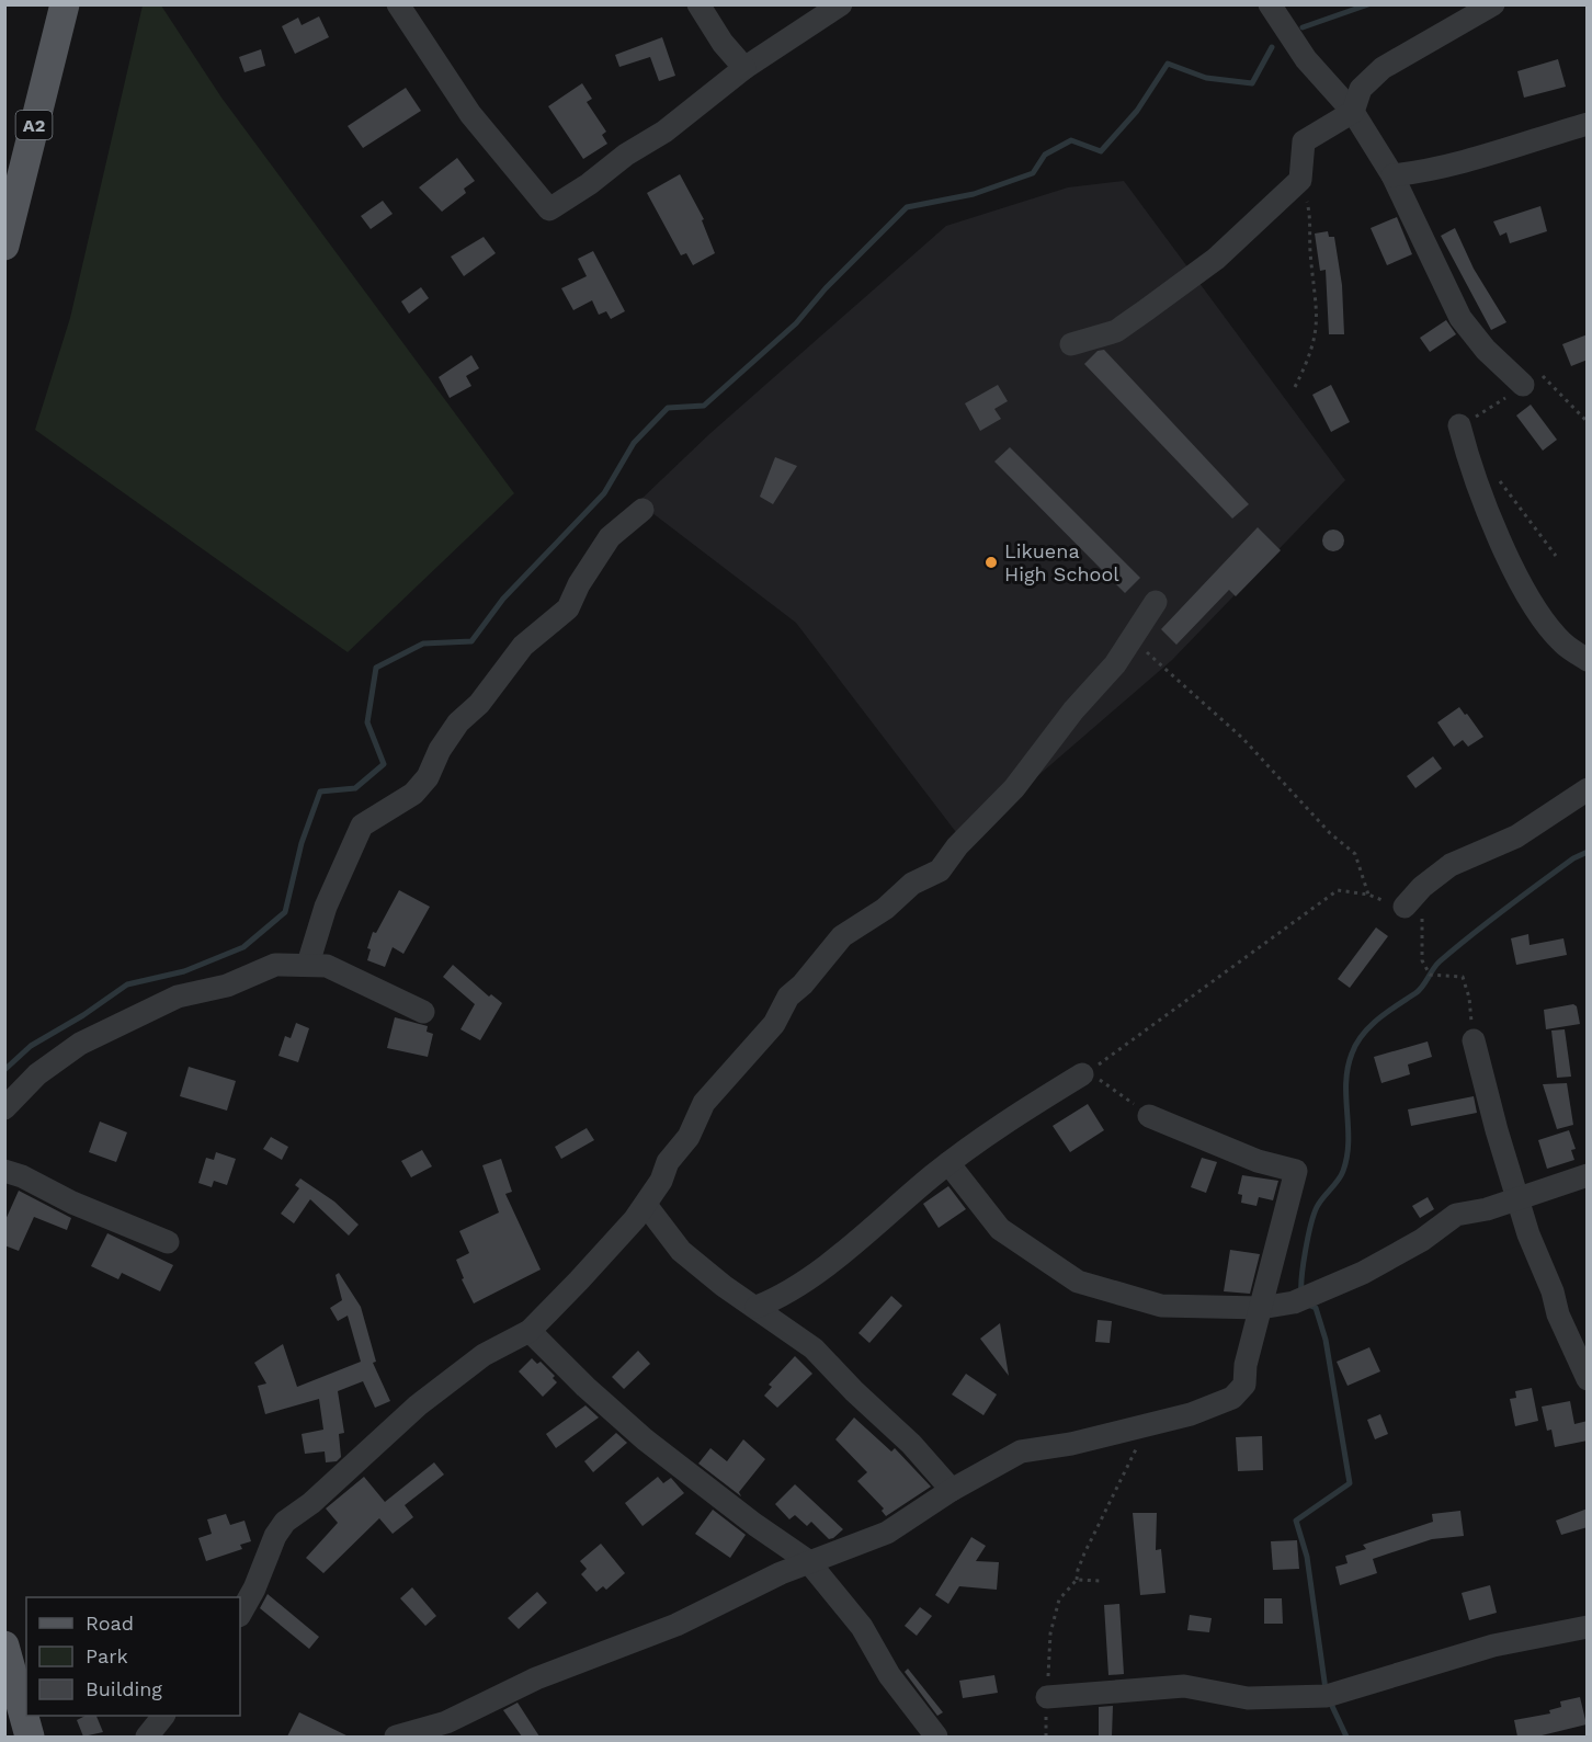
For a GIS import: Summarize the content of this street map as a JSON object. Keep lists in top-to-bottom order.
{
  "streets": {
    "main road": ["A2"]
  },
  "places": ["Likuena High School"],
  "legend": ["Road", "Park", "Building"]
}
